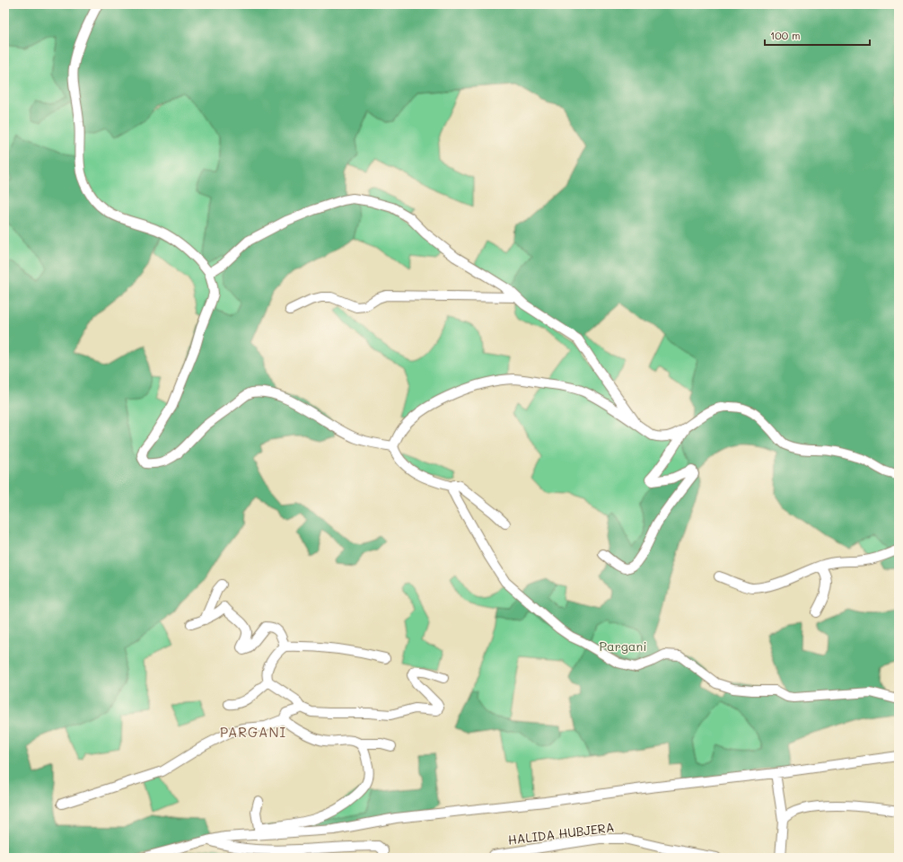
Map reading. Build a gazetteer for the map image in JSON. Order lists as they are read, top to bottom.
{
  "streets": {
    "street": ["HALIDA HUBJERA"]
  },
  "districts": ["PARGANI"],
  "parks": ["Pargani"],
  "scale_bar": "100 m"
}
